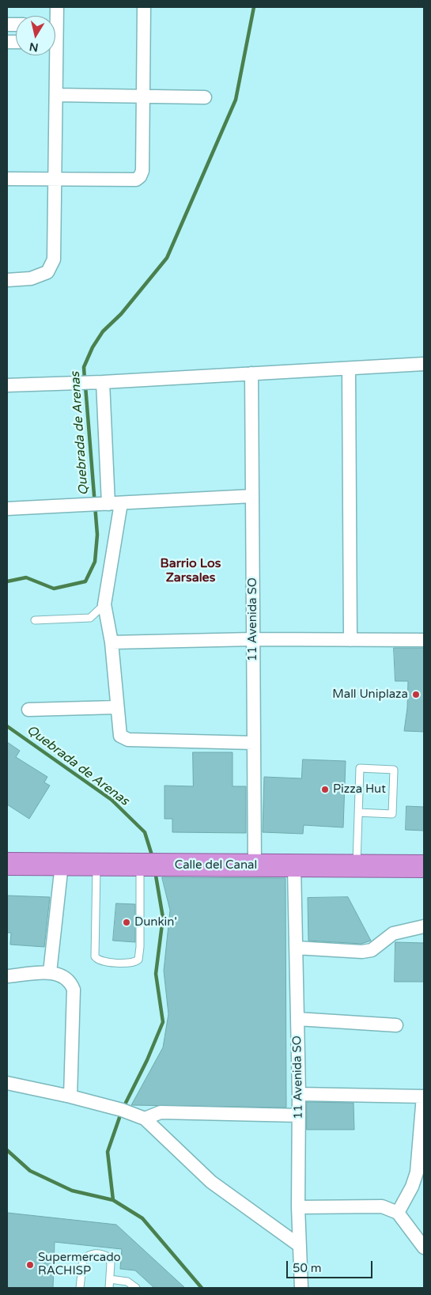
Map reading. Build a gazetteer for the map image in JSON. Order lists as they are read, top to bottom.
{
  "streets": {
    "highway": ["Calle del Canal"],
    "street": ["11 Avenida SO"]
  },
  "crossings": [
    ["11 Avenida SO", "Calle del Canal"]
  ],
  "districts": ["Barrio Los Zarsales"],
  "water": ["Quebrada de Arenas"],
  "places": [
    "Mall Uniplaza",
    "Pizza Hut",
    "Dunkin'",
    "Supermercado RACHISP"
  ],
  "scale_bar": "50 m",
  "north": "bottom"
}
